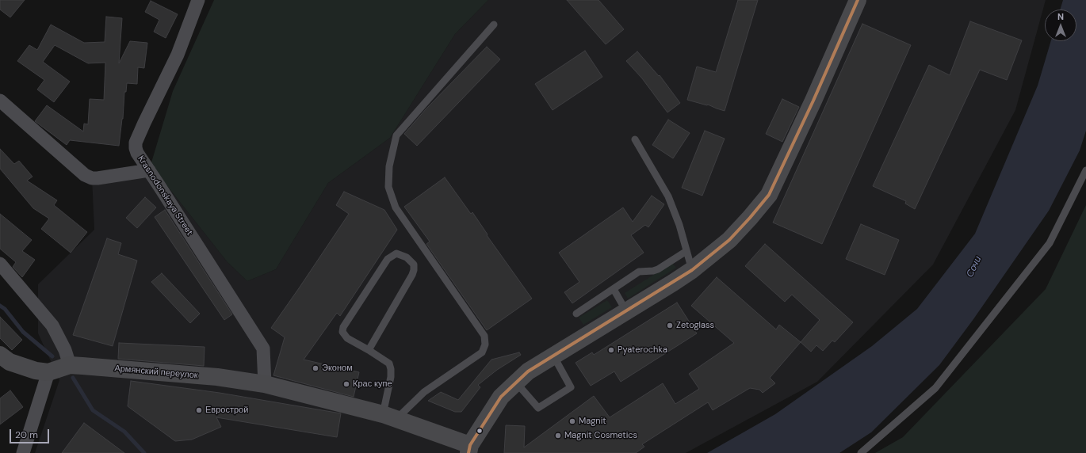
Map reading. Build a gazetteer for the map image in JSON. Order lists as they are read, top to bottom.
{
  "streets": {
    "street": ["Krasnodonskaya Street", "Армянский переулок"]
  },
  "crossings": [
    ["Krasnodonskaya Street", "Армянский переулок"]
  ],
  "water": ["Сочи"],
  "places": [
    "Zetoglass",
    "Pyaterochka",
    "Эконом",
    "Крас купе",
    "Еврострой",
    "Magnit",
    "Magnit Cosmetics"
  ],
  "scale_bar": "20 m",
  "north": "top"
}
